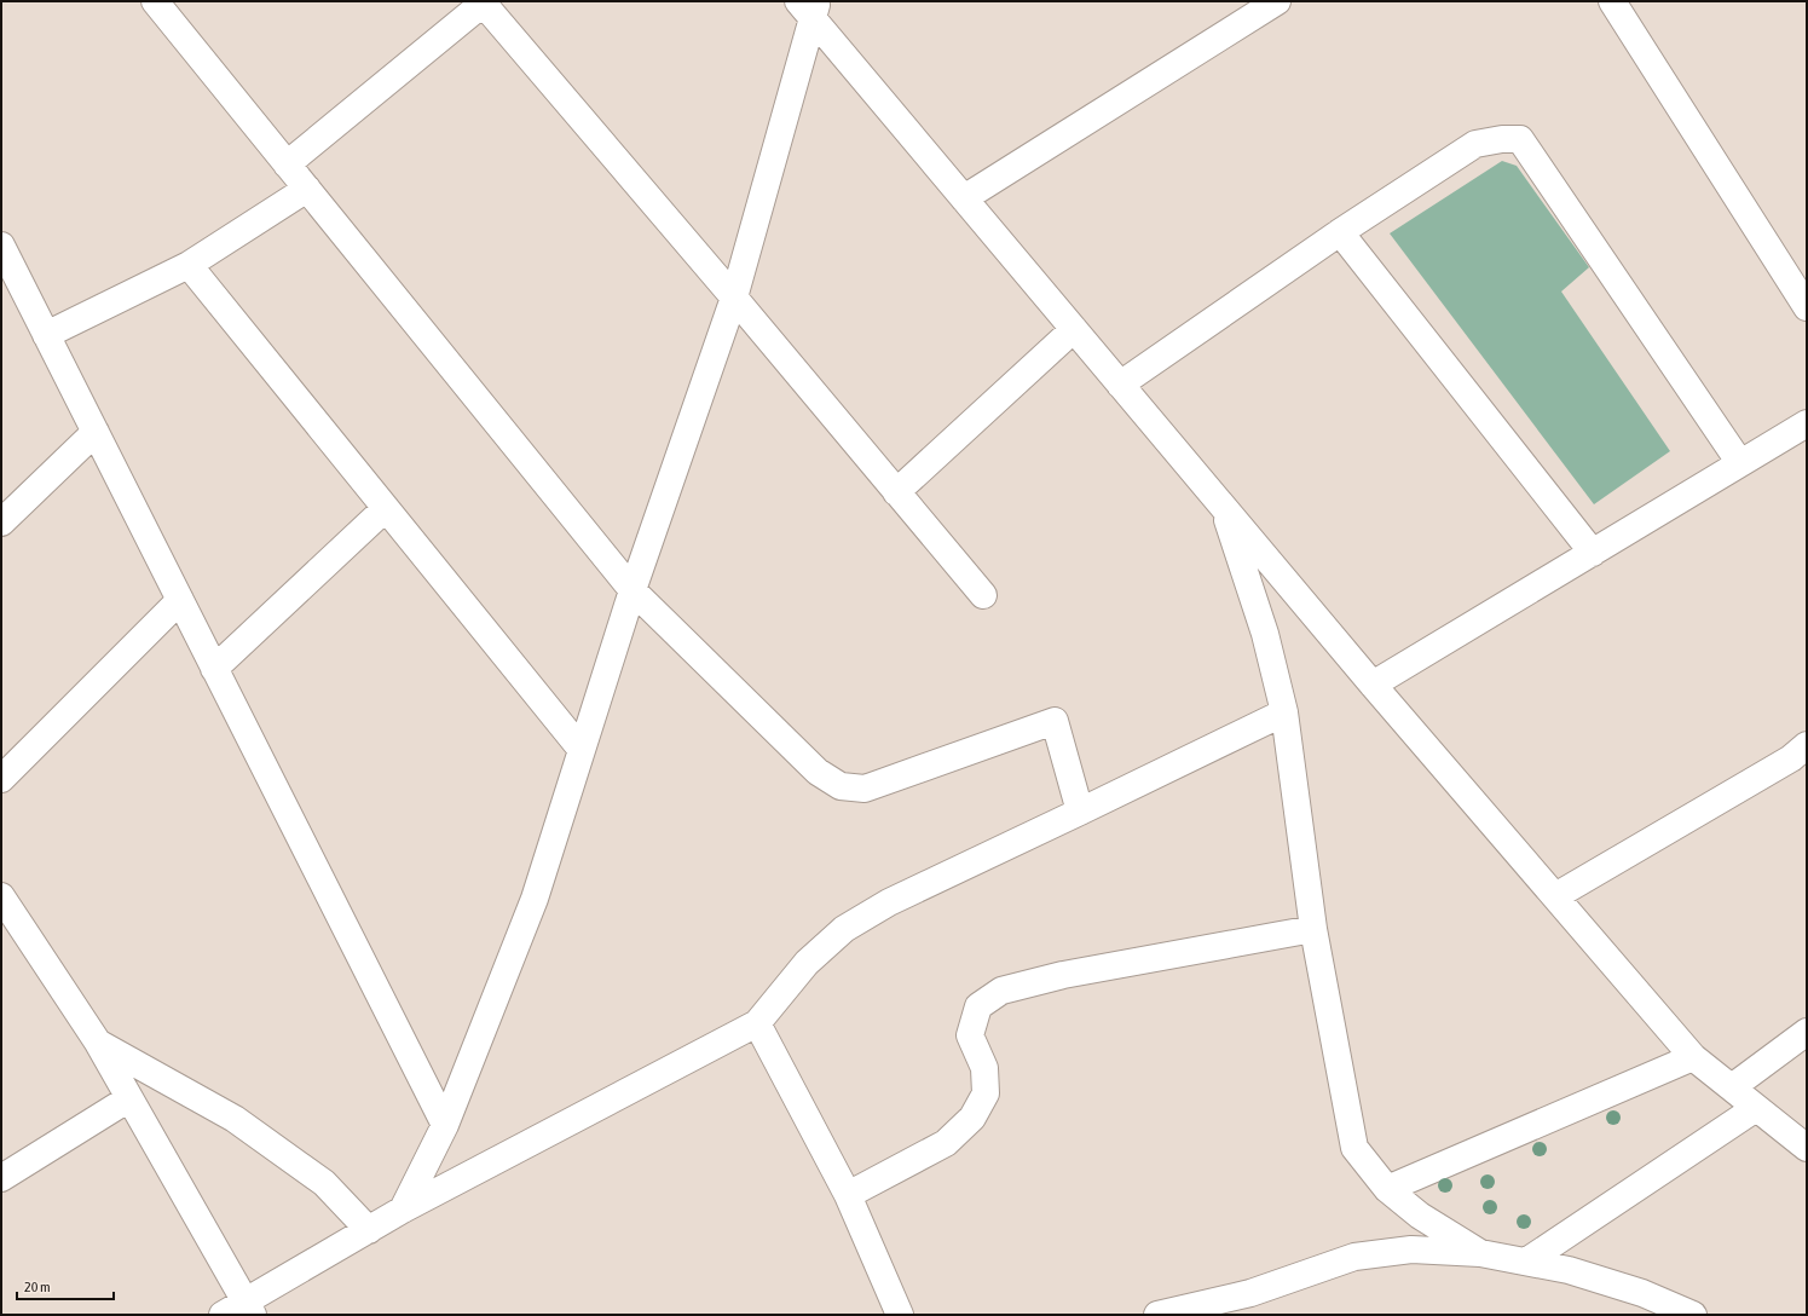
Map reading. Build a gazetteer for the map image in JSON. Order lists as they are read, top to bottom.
{
  "scale_bar": "20 m"
}
